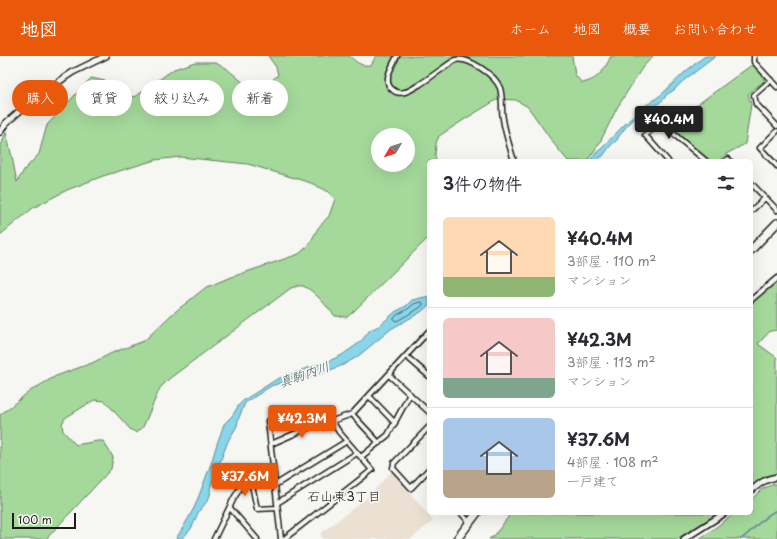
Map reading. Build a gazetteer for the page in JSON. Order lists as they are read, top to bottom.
{
  "districts": ["石山東3丁目"],
  "water": ["真駒内川"],
  "scale_bar": "100 m",
  "north": "bottom left",
  "page": {
    "header": "地図",
    "nav": [
      "ホーム",
      "地図",
      "概要",
      "お問い合わせ"
    ],
    "chip": [
      "購入",
      "賃貸",
      "絞り込み",
      "新着"
    ],
    "price": ["¥40.4M", "¥42.3M", "¥37.6M"],
    "heading": "3件の物件",
    "list": [
      {
        "name": "¥40.4M",
        "note": "3部屋 · 110 m² · マンション"
      },
      {
        "name": "¥42.3M",
        "note": "3部屋 · 113 m² · マンション"
      },
      {
        "name": "¥37.6M",
        "note": "4部屋 · 108 m² · 一戸建て"
      }
    ],
    "scale": "100 m"
  }
}
